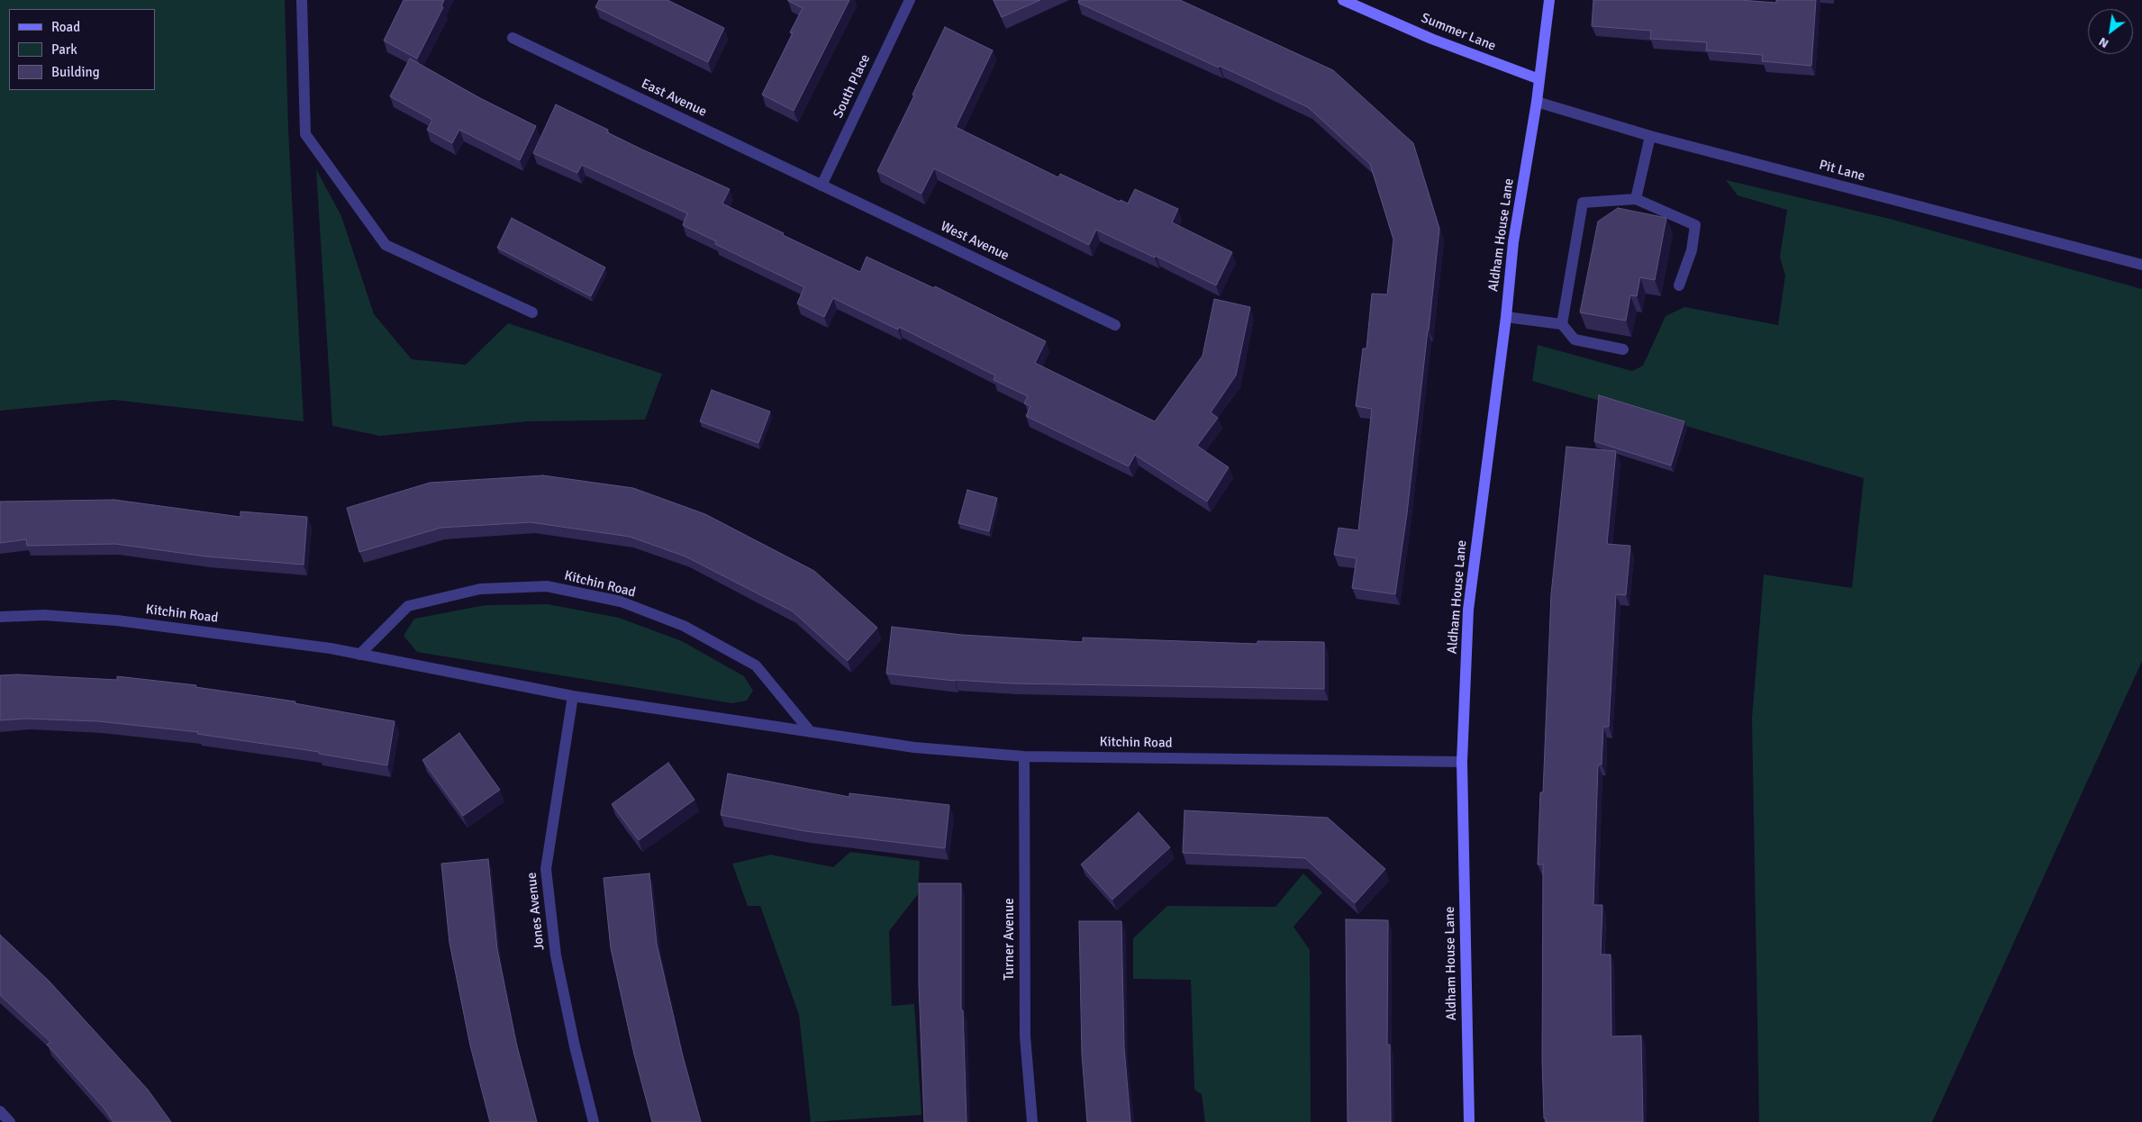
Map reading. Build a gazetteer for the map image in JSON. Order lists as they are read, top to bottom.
{
  "streets": {
    "street": [
      "Summer Lane",
      "South Place",
      "East Avenue",
      "Pit Lane",
      "Aldham House Lane",
      "West Avenue",
      "Kitchin Road",
      "Jones Avenue",
      "Turner Avenue"
    ]
  },
  "crossings": [
    ["Summer Lane", "Aldham House Lane"],
    ["South Place", "East Avenue"],
    ["South Place", "West Avenue"],
    ["East Avenue", "West Avenue"],
    ["Pit Lane", "Aldham House Lane"],
    ["Aldham House Lane", "Kitchin Road"],
    ["Kitchin Road", "Jones Avenue"],
    ["Kitchin Road", "Turner Avenue"]
  ],
  "legend": ["Road", "Park", "Building"],
  "north": "bottom left"
}
